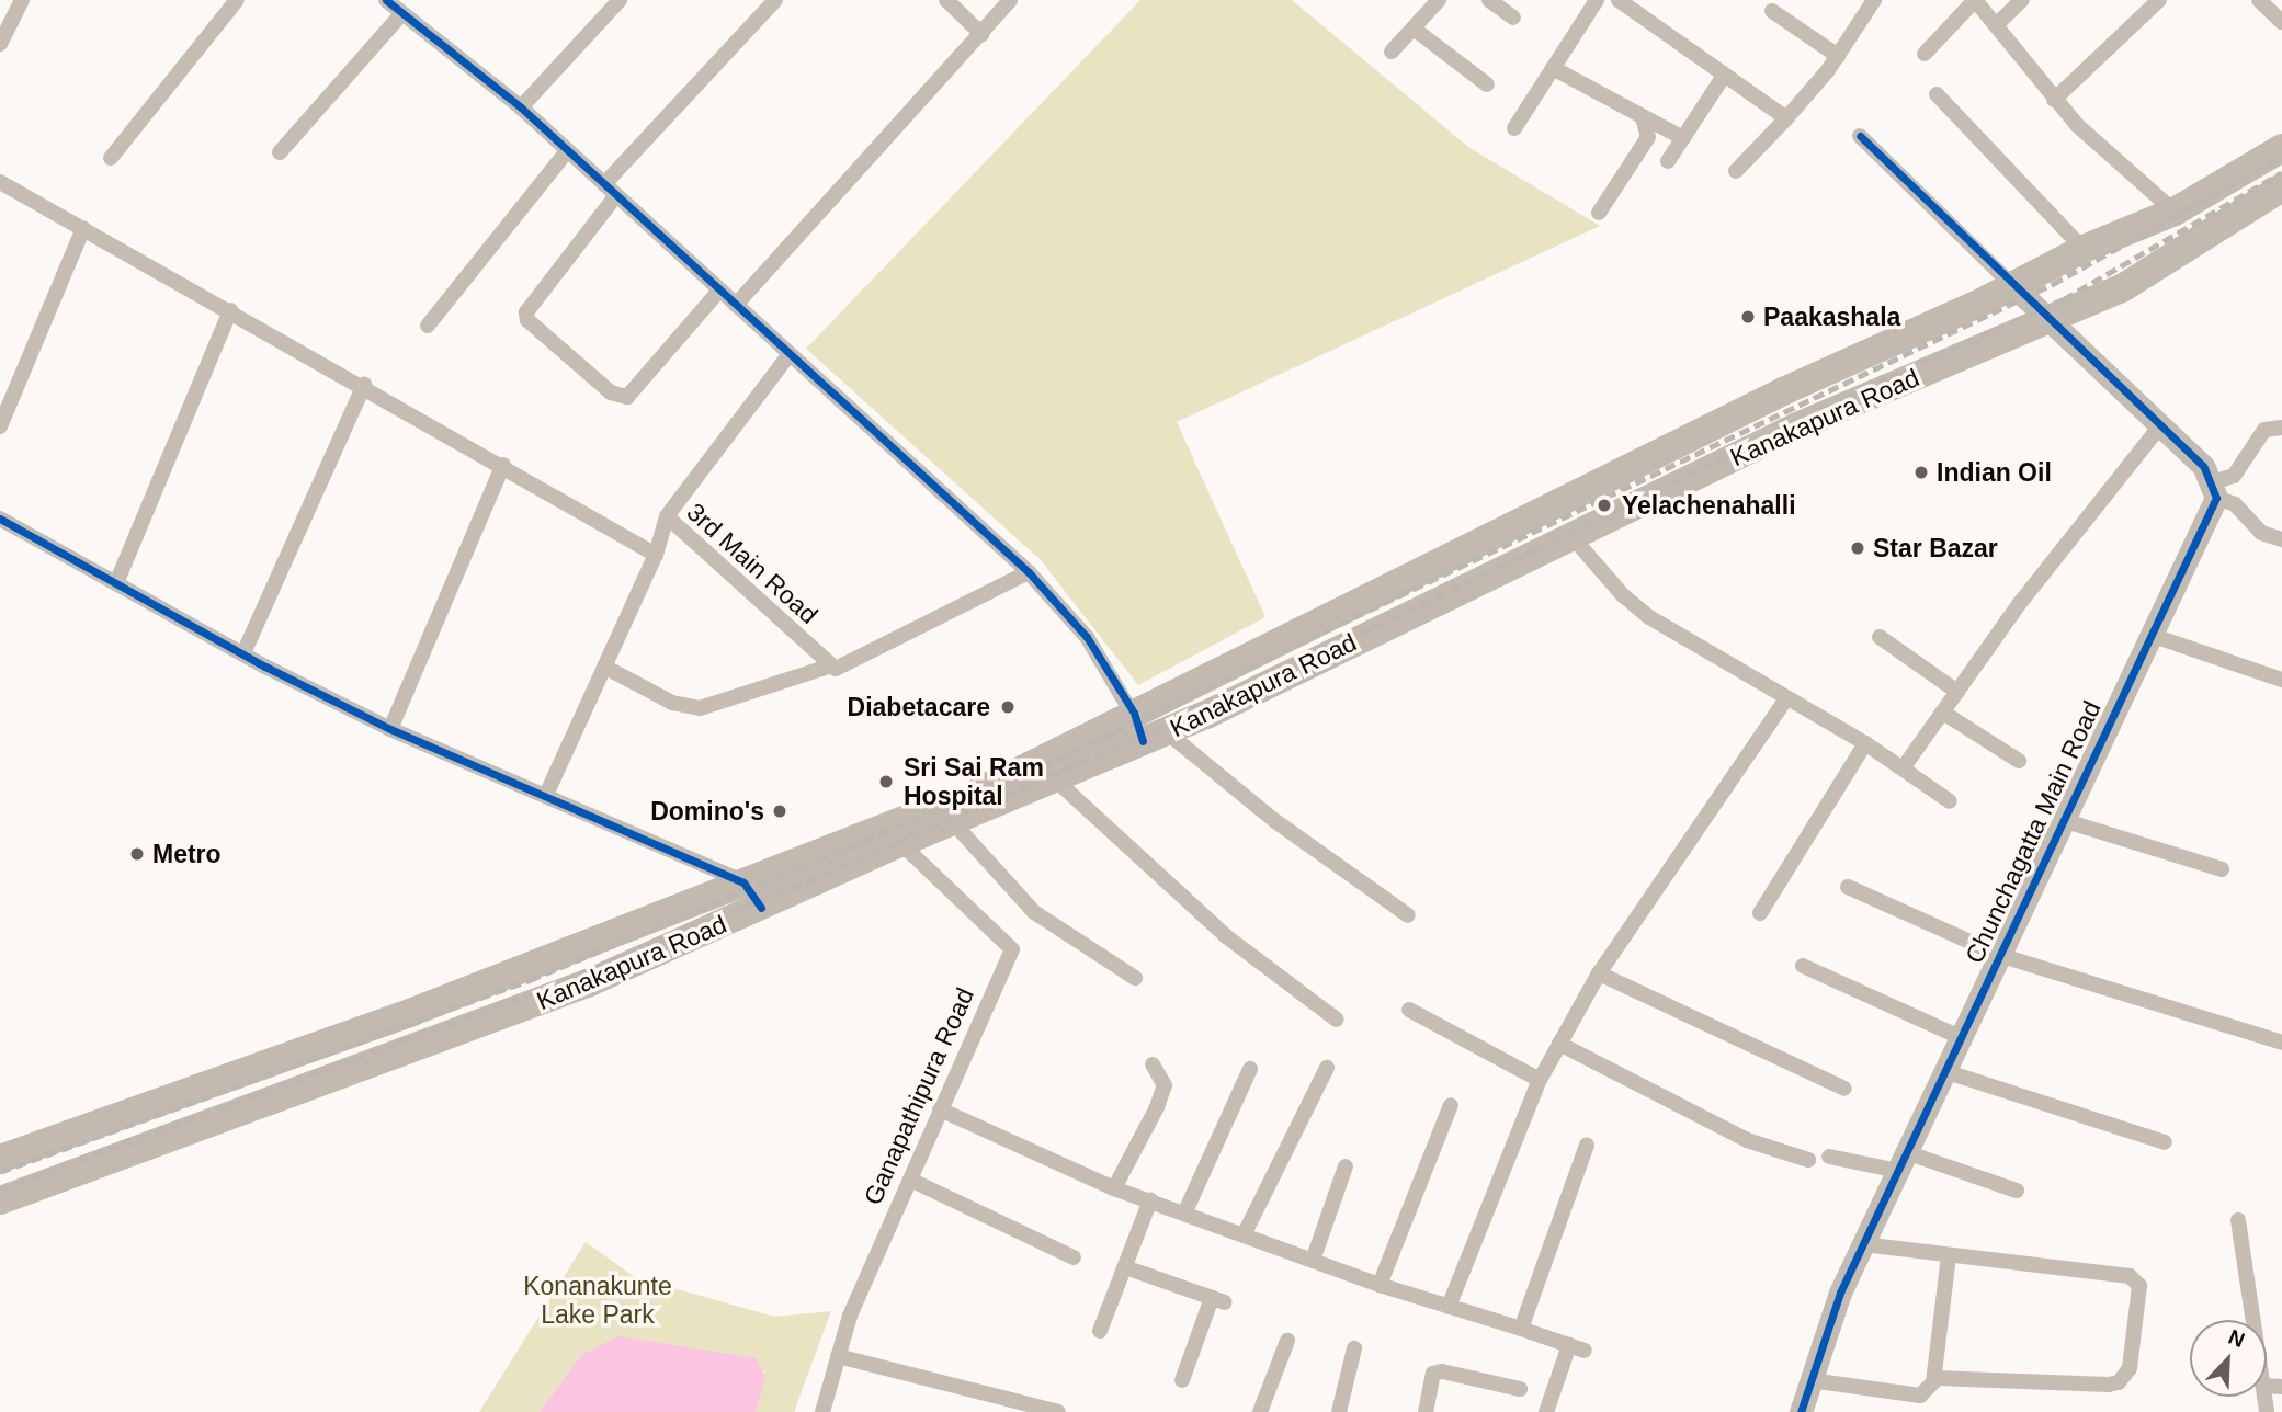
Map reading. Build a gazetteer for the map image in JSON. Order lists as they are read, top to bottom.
{
  "streets": {
    "highway": ["Kanakapura Road"],
    "street": ["3rd Main Road", "Chunchagatta Main Road", "Ganapathipura Road"]
  },
  "crossings": [
    ["Kanakapura Road", "Ganapathipura Road"]
  ],
  "parks": ["Konanakunte Lake Park"],
  "places": [
    "Paakashala",
    "Indian Oil",
    "Yelachenahalli",
    "Star Bazar",
    "Diabetacare",
    "Sri Sai Ram Hospital",
    "Domino's",
    "Metro"
  ],
  "north": "top right"
}
